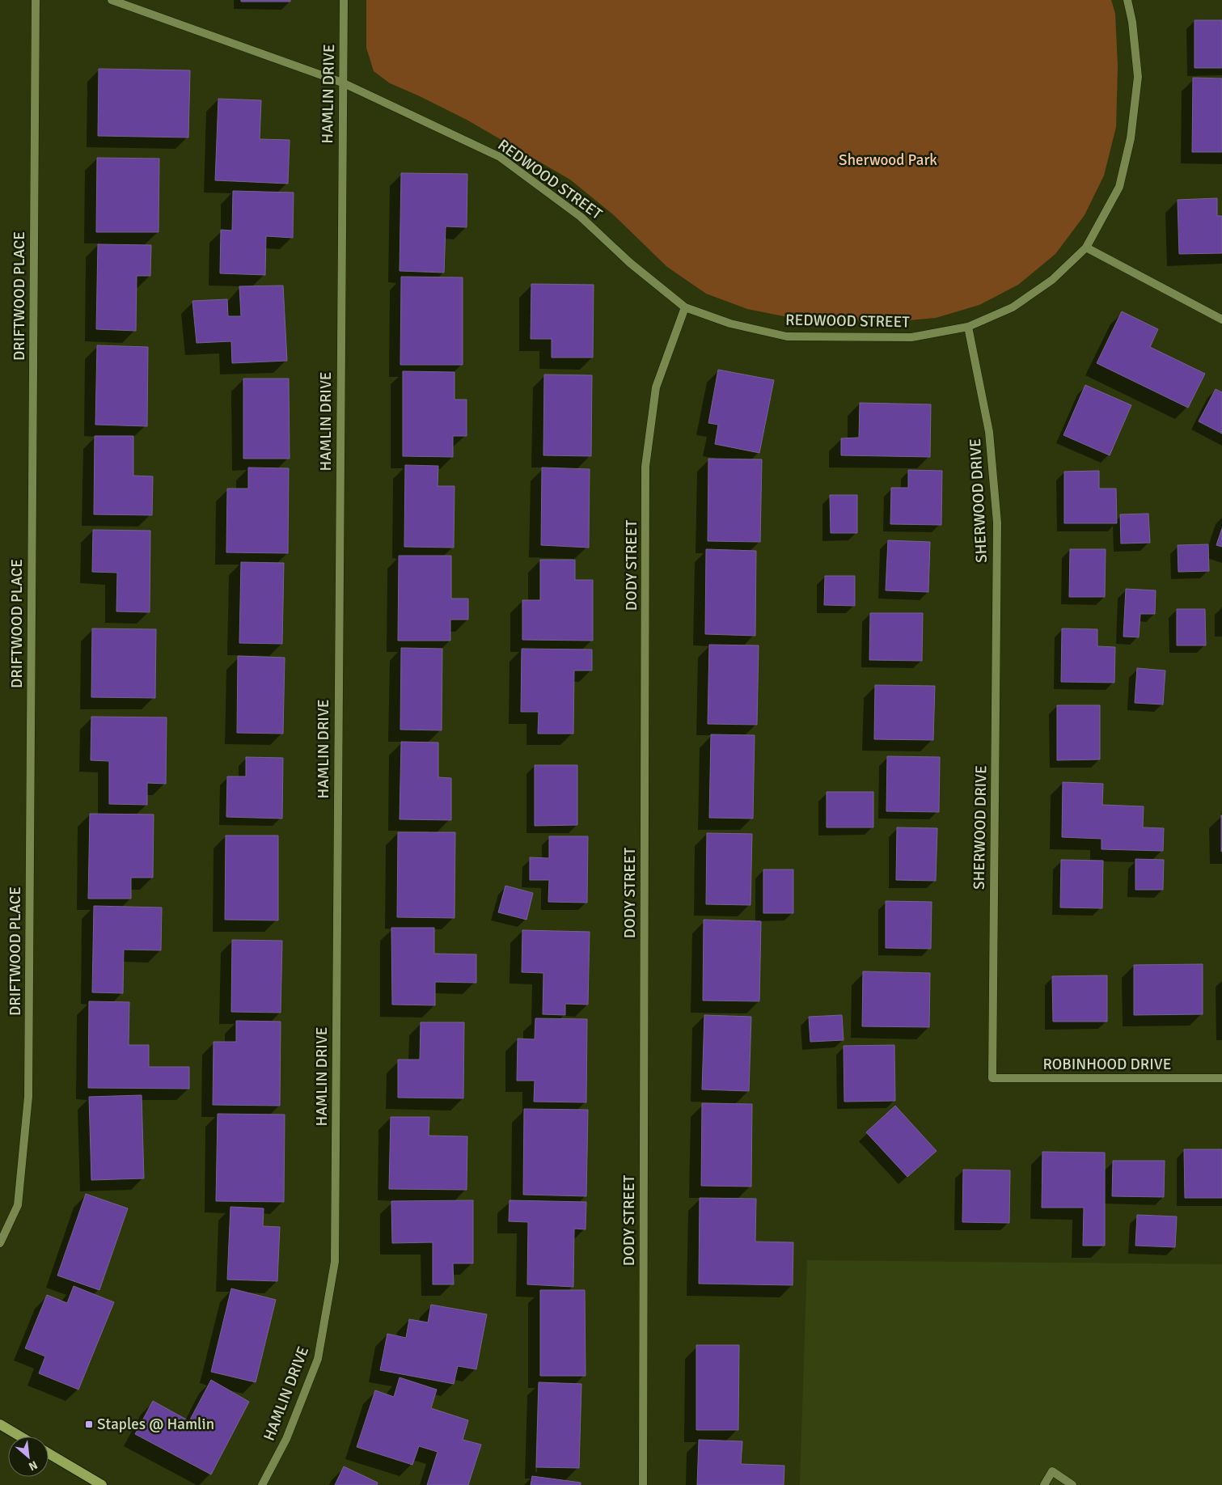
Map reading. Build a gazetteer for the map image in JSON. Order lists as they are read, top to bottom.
{
  "streets": {
    "street": [
      "HAMLIN DRIVE",
      "REDWOOD STREET",
      "DRIFTWOOD PLACE",
      "SHERWOOD DRIVE",
      "DODY STREET",
      "ROBINHOOD DRIVE"
    ]
  },
  "crossings": [
    ["HAMLIN DRIVE", "REDWOOD STREET"],
    ["REDWOOD STREET", "SHERWOOD DRIVE"],
    ["REDWOOD STREET", "DODY STREET"],
    ["SHERWOOD DRIVE", "ROBINHOOD DRIVE"]
  ],
  "parks": ["Sherwood Park"],
  "places": {
    "transit": ["Staples @ Hamlin"]
  },
  "north": "bottom right"
}
